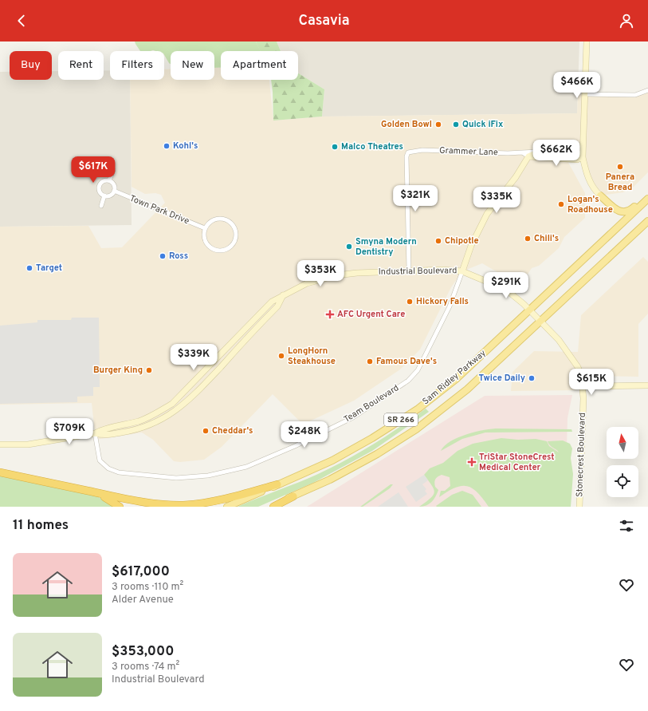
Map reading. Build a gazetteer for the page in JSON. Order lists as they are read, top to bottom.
{
  "streets": {
    "main road": ["Sam Ridley Parkway", "SR 266"],
    "street": [
      "Grammer Lane",
      "Town Park Drive",
      "Industrial Boulevard",
      "Team Boulevard",
      "Stonecrest Boulevard"
    ]
  },
  "crossings": [
    ["Grammer Lane", "Industrial Boulevard"],
    ["Industrial Boulevard", "Sam Ridley Parkway"],
    ["Industrial Boulevard", "Team Boulevard"],
    ["Industrial Boulevard", "Stonecrest Boulevard"],
    ["Sam Ridley Parkway", "Stonecrest Boulevard"]
  ],
  "places": {
    "other": [
      "Golden Bowl",
      "Quick iFix",
      "Kohl's",
      "Malco Theatres",
      "Panera Bread",
      "Logan's Roadhouse",
      "Chili's",
      "Chipotle",
      "Smyna Modern Dentistry",
      "Ross",
      "Target",
      "Hickory Falls",
      "LongHorn Steakhouse",
      "Famous Dave's",
      "Burger King",
      "Twice Daily",
      "Cheddar's"
    ],
    "health": ["AFC Urgent Care", "TriStar StoneCrest Medical Center"]
  },
  "north": "top",
  "page": {
    "header": "Casavia",
    "chip": [
      "Buy",
      "Rent",
      "Filters",
      "New",
      "Apartment"
    ],
    "price": [
      "$466K",
      "$662K",
      "$617K",
      "$321K",
      "$335K",
      "$353K",
      "$291K",
      "$339K",
      "$615K",
      "$709K",
      "$248K"
    ],
    "heading": "11 homes",
    "list": [
      {
        "name": "$617,000",
        "note": "3 rooms · 110 m² · Alder Avenue"
      },
      {
        "name": "$353,000",
        "note": "3 rooms · 74 m² · Industrial Boulevard"
      }
    ]
  }
}
